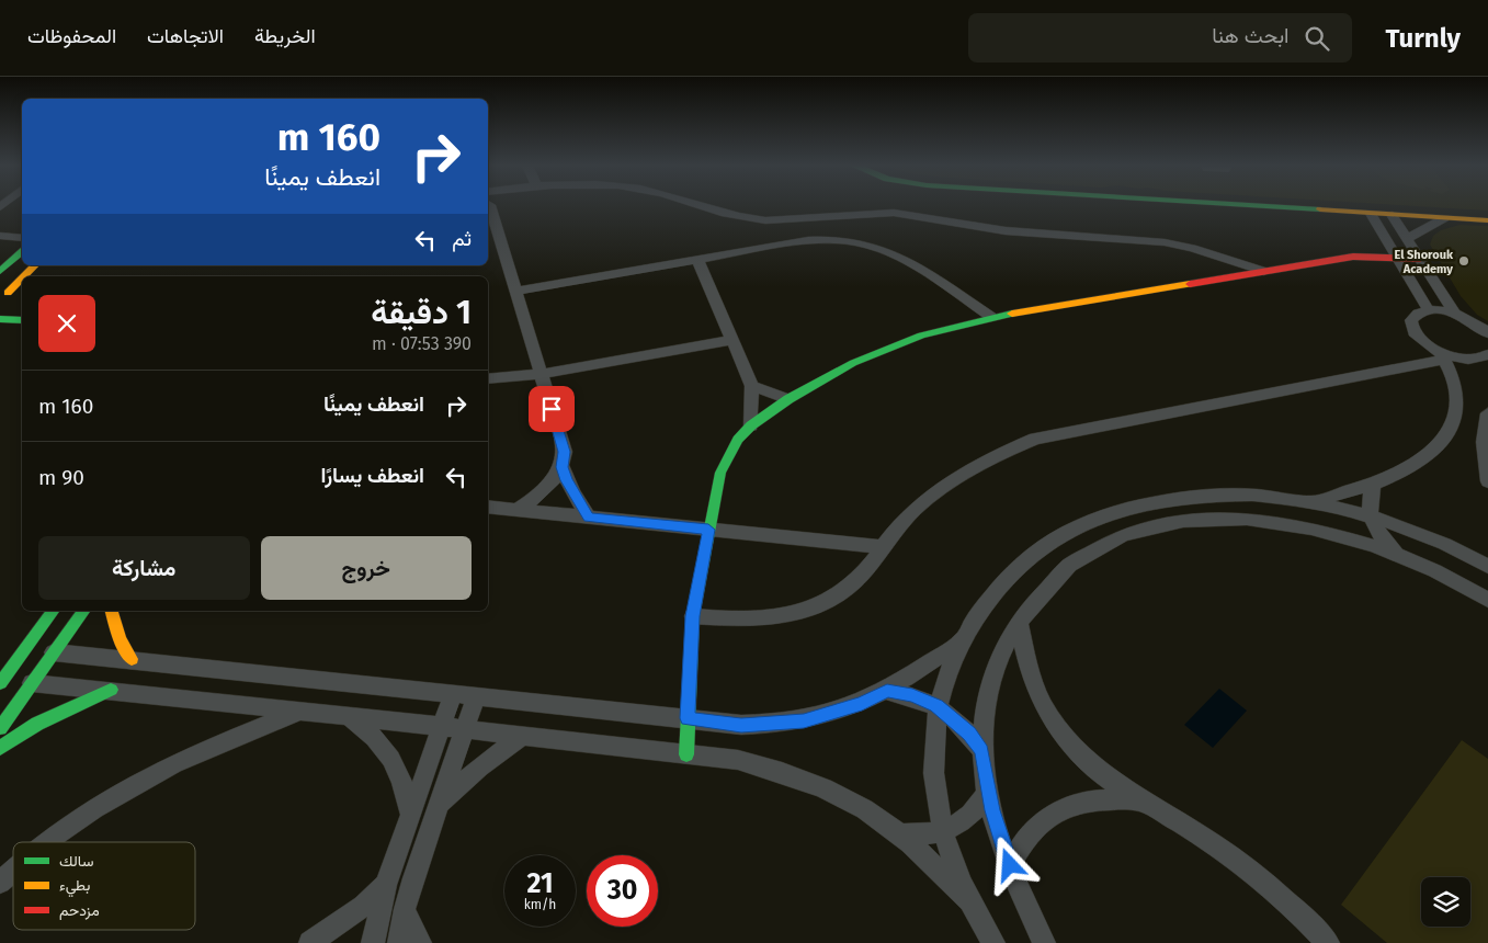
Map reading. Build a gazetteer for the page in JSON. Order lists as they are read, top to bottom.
{
  "places": ["El Shorouk Academy"],
  "legend": ["سالك", "بطيء", "مزدحم"],
  "page": {
    "header": "Turnly",
    "search": "ابحث هنا",
    "nav": ["الخريطة", "الاتجاهات", "المحفوظات"],
    "turn": ["160 m", "انعطف يمينًا"],
    "then": "ثم",
    "heading": ["1 دقيقة", "390 m · 07:53"],
    "list": [
      {
        "name": "انعطف يمينًا",
        "value": "160 m"
      },
      {
        "name": "انعطف يسارًا",
        "value": "90 m"
      }
    ],
    "buttons": ["خروج", "مشاركة"],
    "speed": "21 km/h",
    "limit": "30"
  }
}
